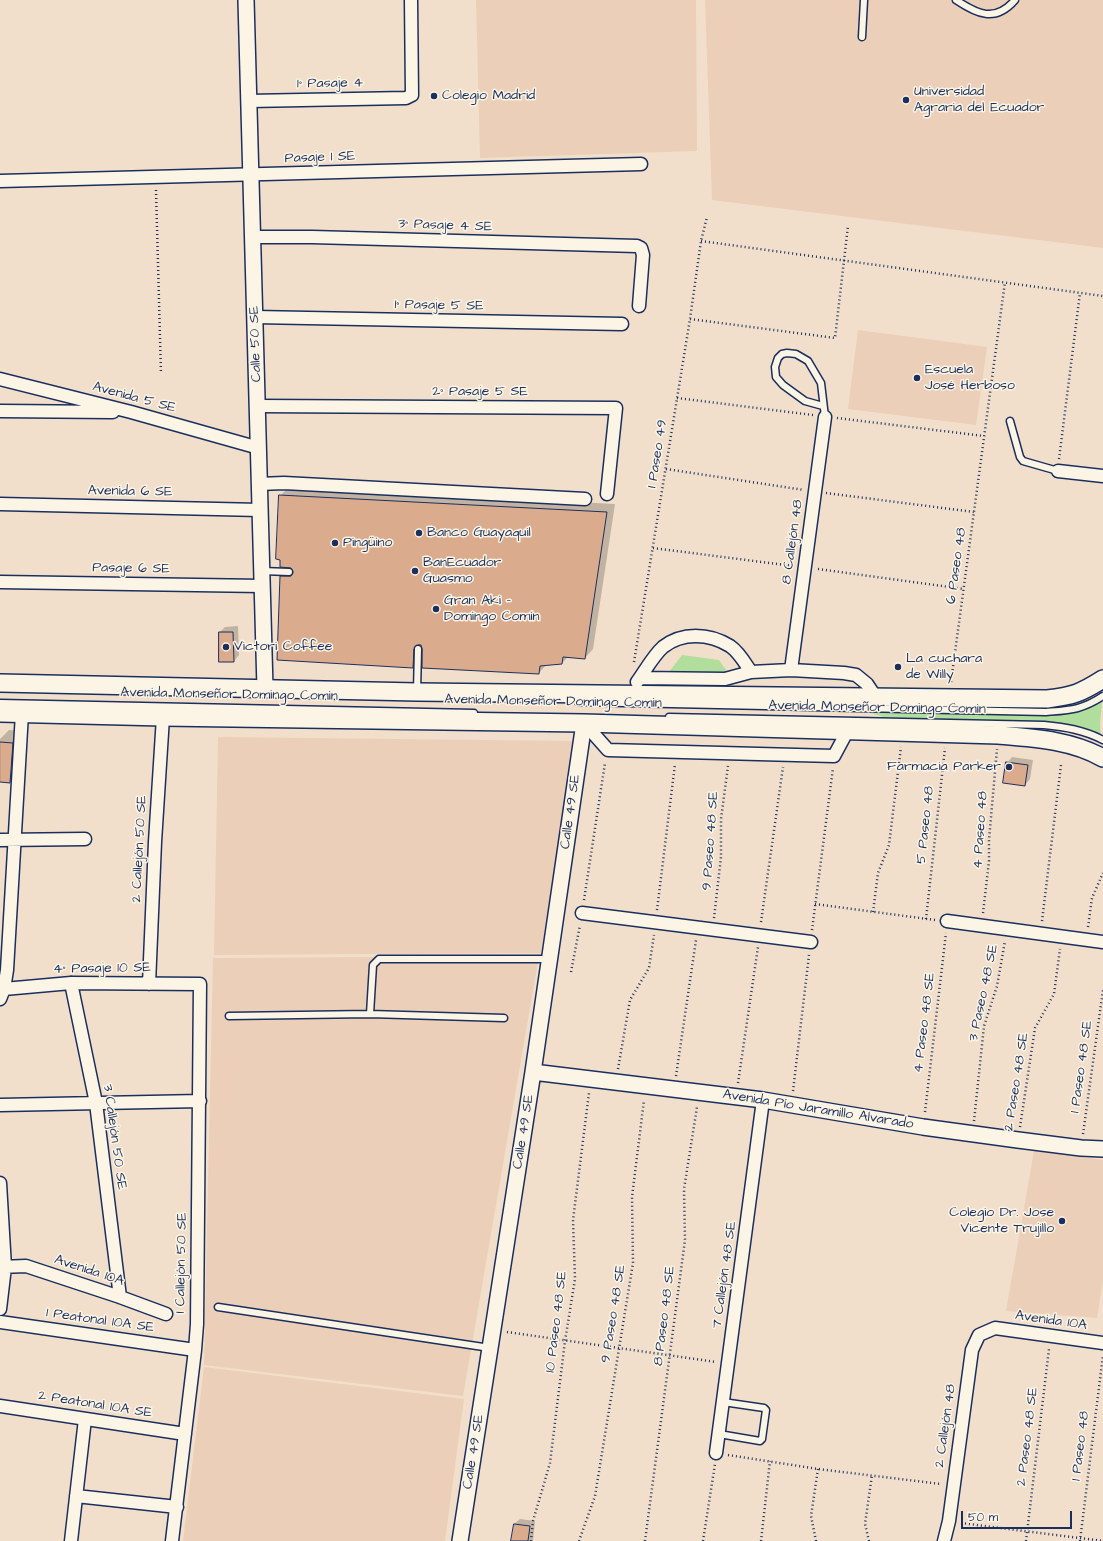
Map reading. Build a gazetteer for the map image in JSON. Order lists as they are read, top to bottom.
{
  "streets": {
    "main road": ["Avenida Monseñor Domingo Comin"],
    "street": [
      "1° Pasaje 4",
      "Pasaje 1 SE",
      "3° Pasaje 4 SE",
      "1° Pasaje 5 SE",
      "Calle 50 SE",
      "2° Pasaje 5 SE",
      "Avenida 5 SE",
      "Avenida 6 SE",
      "8 Callejón 48",
      "Pasaje 6 SE",
      "Calle 49 SE",
      "2 Callejón 50 SE",
      "4° Pasaje 10 SE",
      "Avenida Pío Jaramillo Alvarado",
      "3 Callejón 50 SE",
      "1 Callejón 50 SE",
      "Avenida 10A",
      "7 Callejón 48 SE",
      "1 Peatonal 10A SE",
      "2 Peatonal 10A SE",
      "2 Callejón 48"
    ],
    "path": [
      "1 Paseo 49",
      "6 Paseo 48",
      "5 Paseo 48",
      "4 Paseo 48",
      "9 Paseo 48 SE",
      "3 Paseo 48 SE",
      "4 Paseo 48 SE",
      "1 Paseo 48 SE",
      "2 Paseo 48 SE",
      "8 Paseo 48 SE",
      "10 Paseo 48 SE",
      "1 Paseo 48"
    ]
  },
  "crossings": [
    ["1° Pasaje 4", "Calle 50 SE"],
    ["Pasaje 1 SE", "Calle 50 SE"],
    ["3° Pasaje 4 SE", "Calle 50 SE"],
    ["1° Pasaje 5 SE", "Calle 50 SE"],
    ["Calle 50 SE", "2° Pasaje 5 SE"],
    ["Calle 50 SE", "Avenida 5 SE"],
    ["Calle 50 SE", "Avenida 6 SE"],
    ["Calle 50 SE", "Pasaje 6 SE"],
    ["Calle 50 SE", "Avenida Monseñor Domingo Comin"],
    ["8 Callejón 48", "Avenida Monseñor Domingo Comin"],
    ["6 Paseo 48", "Avenida Monseñor Domingo Comin"],
    ["Avenida Monseñor Domingo Comin", "Calle 49 SE"],
    ["Avenida Monseñor Domingo Comin", "5 Paseo 48"],
    ["Avenida Monseñor Domingo Comin", "4 Paseo 48"],
    ["Avenida Monseñor Domingo Comin", "9 Paseo 48 SE"],
    ["Avenida Monseñor Domingo Comin", "2 Callejón 50 SE"],
    ["Calle 49 SE", "Avenida Pío Jaramillo Alvarado"],
    ["9 Paseo 48 SE", "Avenida Pío Jaramillo Alvarado"],
    ["2 Callejón 50 SE", "4° Pasaje 10 SE"],
    ["4° Pasaje 10 SE", "3 Callejón 50 SE"],
    ["4° Pasaje 10 SE", "1 Callejón 50 SE"],
    ["3 Paseo 48 SE", "Avenida Pío Jaramillo Alvarado"],
    ["4 Paseo 48 SE", "Avenida Pío Jaramillo Alvarado"],
    ["1 Paseo 48 SE", "Avenida Pío Jaramillo Alvarado"],
    ["2 Paseo 48 SE", "Avenida Pío Jaramillo Alvarado"],
    ["2 Paseo 48 SE", "Avenida 10A"],
    ["Avenida Pío Jaramillo Alvarado", "7 Callejón 48 SE"],
    ["Avenida Pío Jaramillo Alvarado", "8 Paseo 48 SE"],
    ["Avenida Pío Jaramillo Alvarado", "10 Paseo 48 SE"],
    ["3 Callejón 50 SE", "Avenida 10A"],
    ["1 Callejón 50 SE", "1 Peatonal 10A SE"],
    ["1 Callejón 50 SE", "2 Peatonal 10A SE"],
    ["Avenida 10A", "2 Callejón 48"]
  ],
  "places": [
    "Colegio Madrid",
    "Universidad Agraria del Ecuador",
    "Escuela José Herboso",
    "Banco Guayaquil",
    "Pingüino",
    "BanEcuador Guasmo",
    "Gran Aki - Domingo Comín",
    "Victori Coffee",
    "La cuchara de Willy",
    "Farmacia Parker",
    "Colegio Dr. Jose Vicente Trujillo"
  ],
  "scale_bar": "50 m"
}
